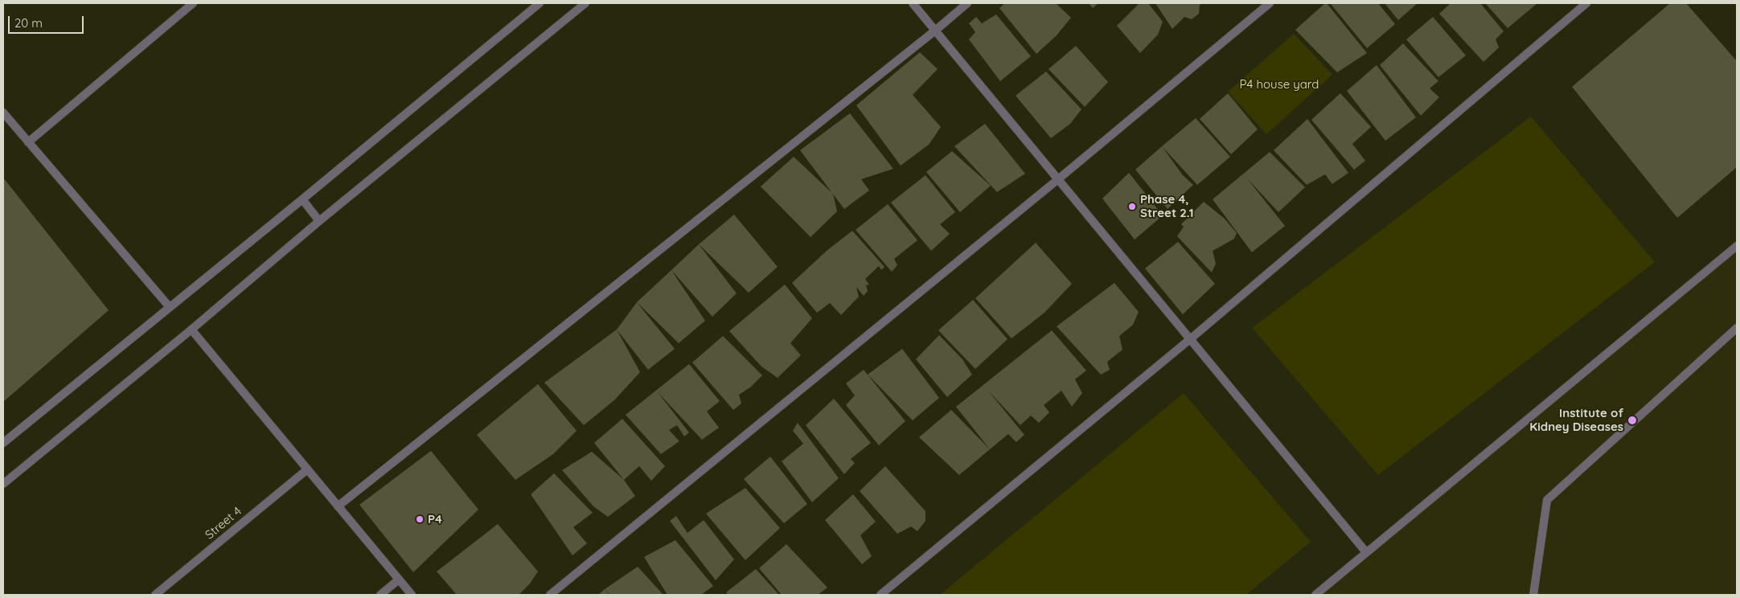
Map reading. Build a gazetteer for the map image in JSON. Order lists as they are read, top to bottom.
{
  "streets": {
    "street": ["Street 4"]
  },
  "parks": ["P4 house yard"],
  "places": ["Phase 4, Street 2.1", "Institute of Kidney Diseases", "P4"],
  "scale_bar": "20 m"
}
